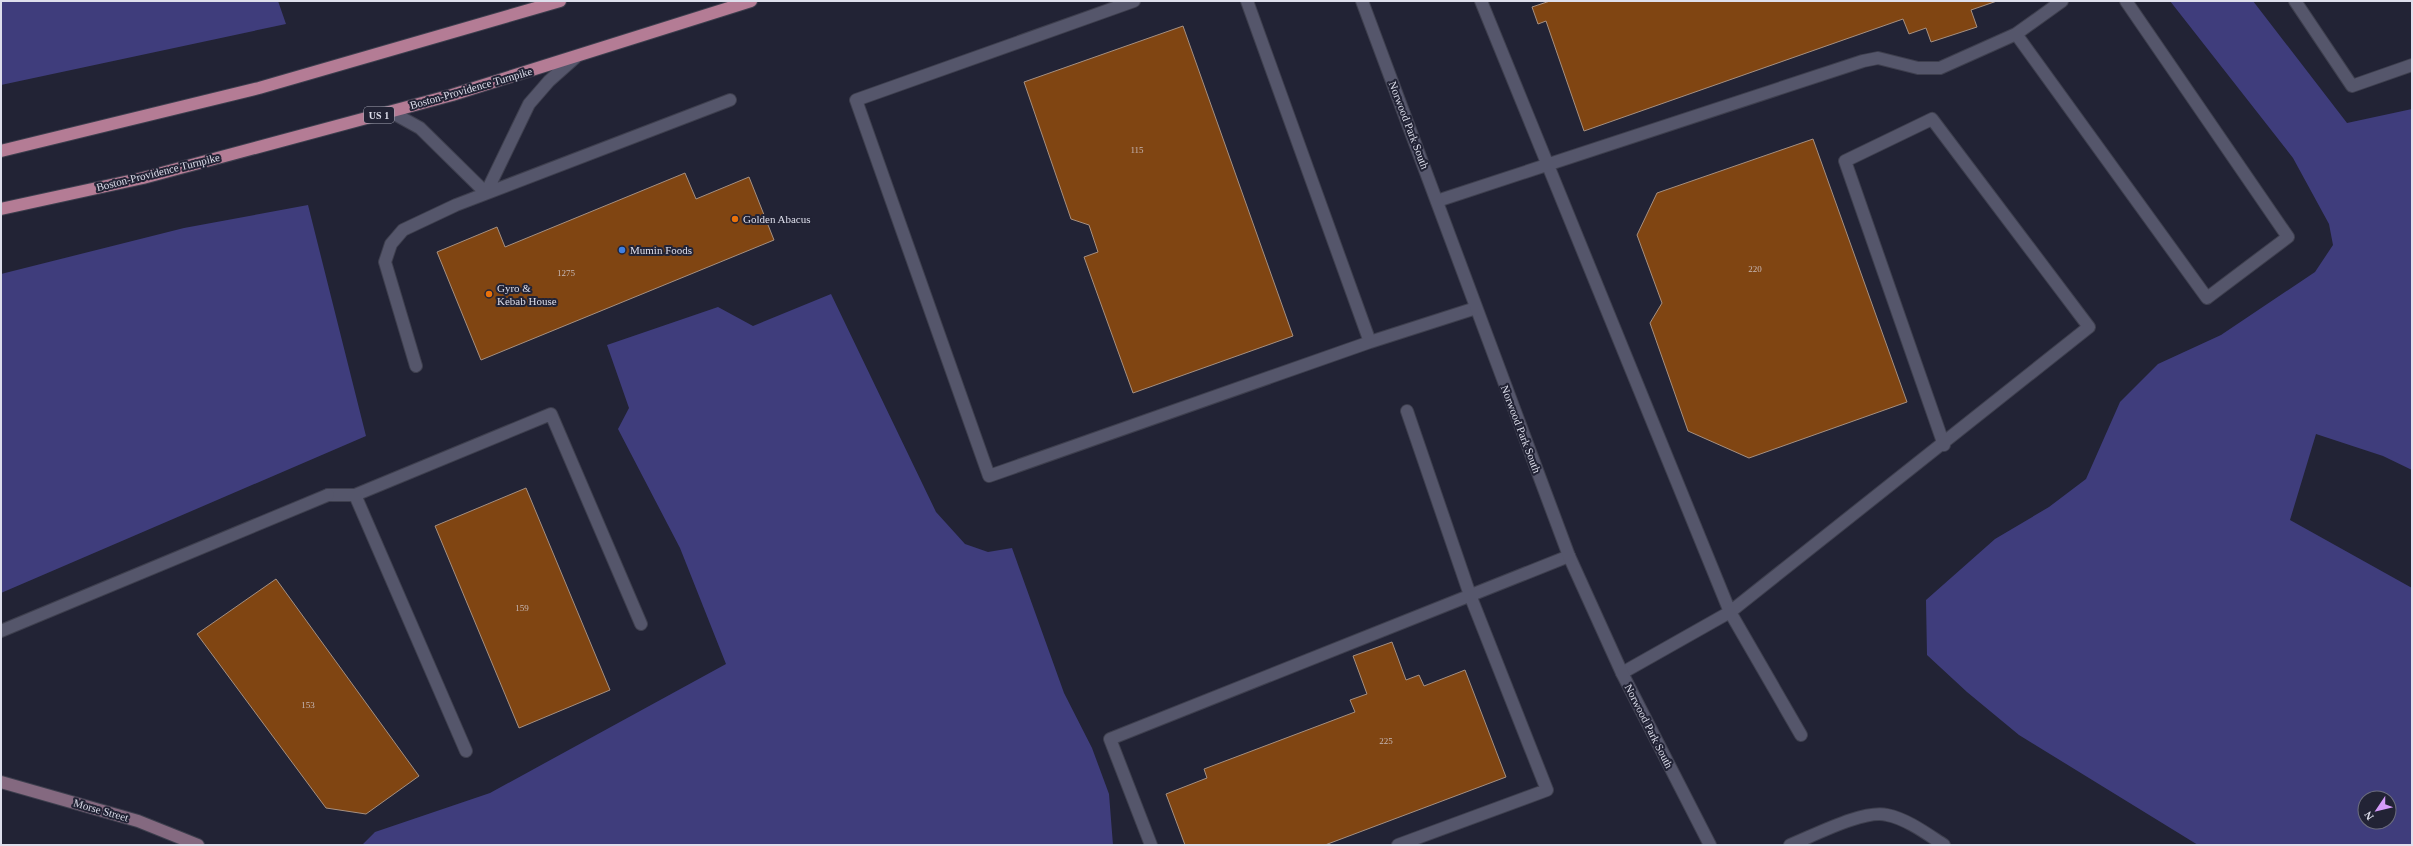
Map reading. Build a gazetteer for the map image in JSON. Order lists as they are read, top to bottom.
{
  "streets": {
    "main road": ["Boston-Providence Turnpike", "US 1"],
    "street": ["Norwood Park South", "Morse Street"]
  },
  "places": ["Golden Abacus", "Mumin Foods", "Gyro & Kebab House"],
  "house_numbers": [
    "115",
    "220",
    "1275",
    "159",
    "153",
    "225"
  ],
  "north": "bottom left"
}
